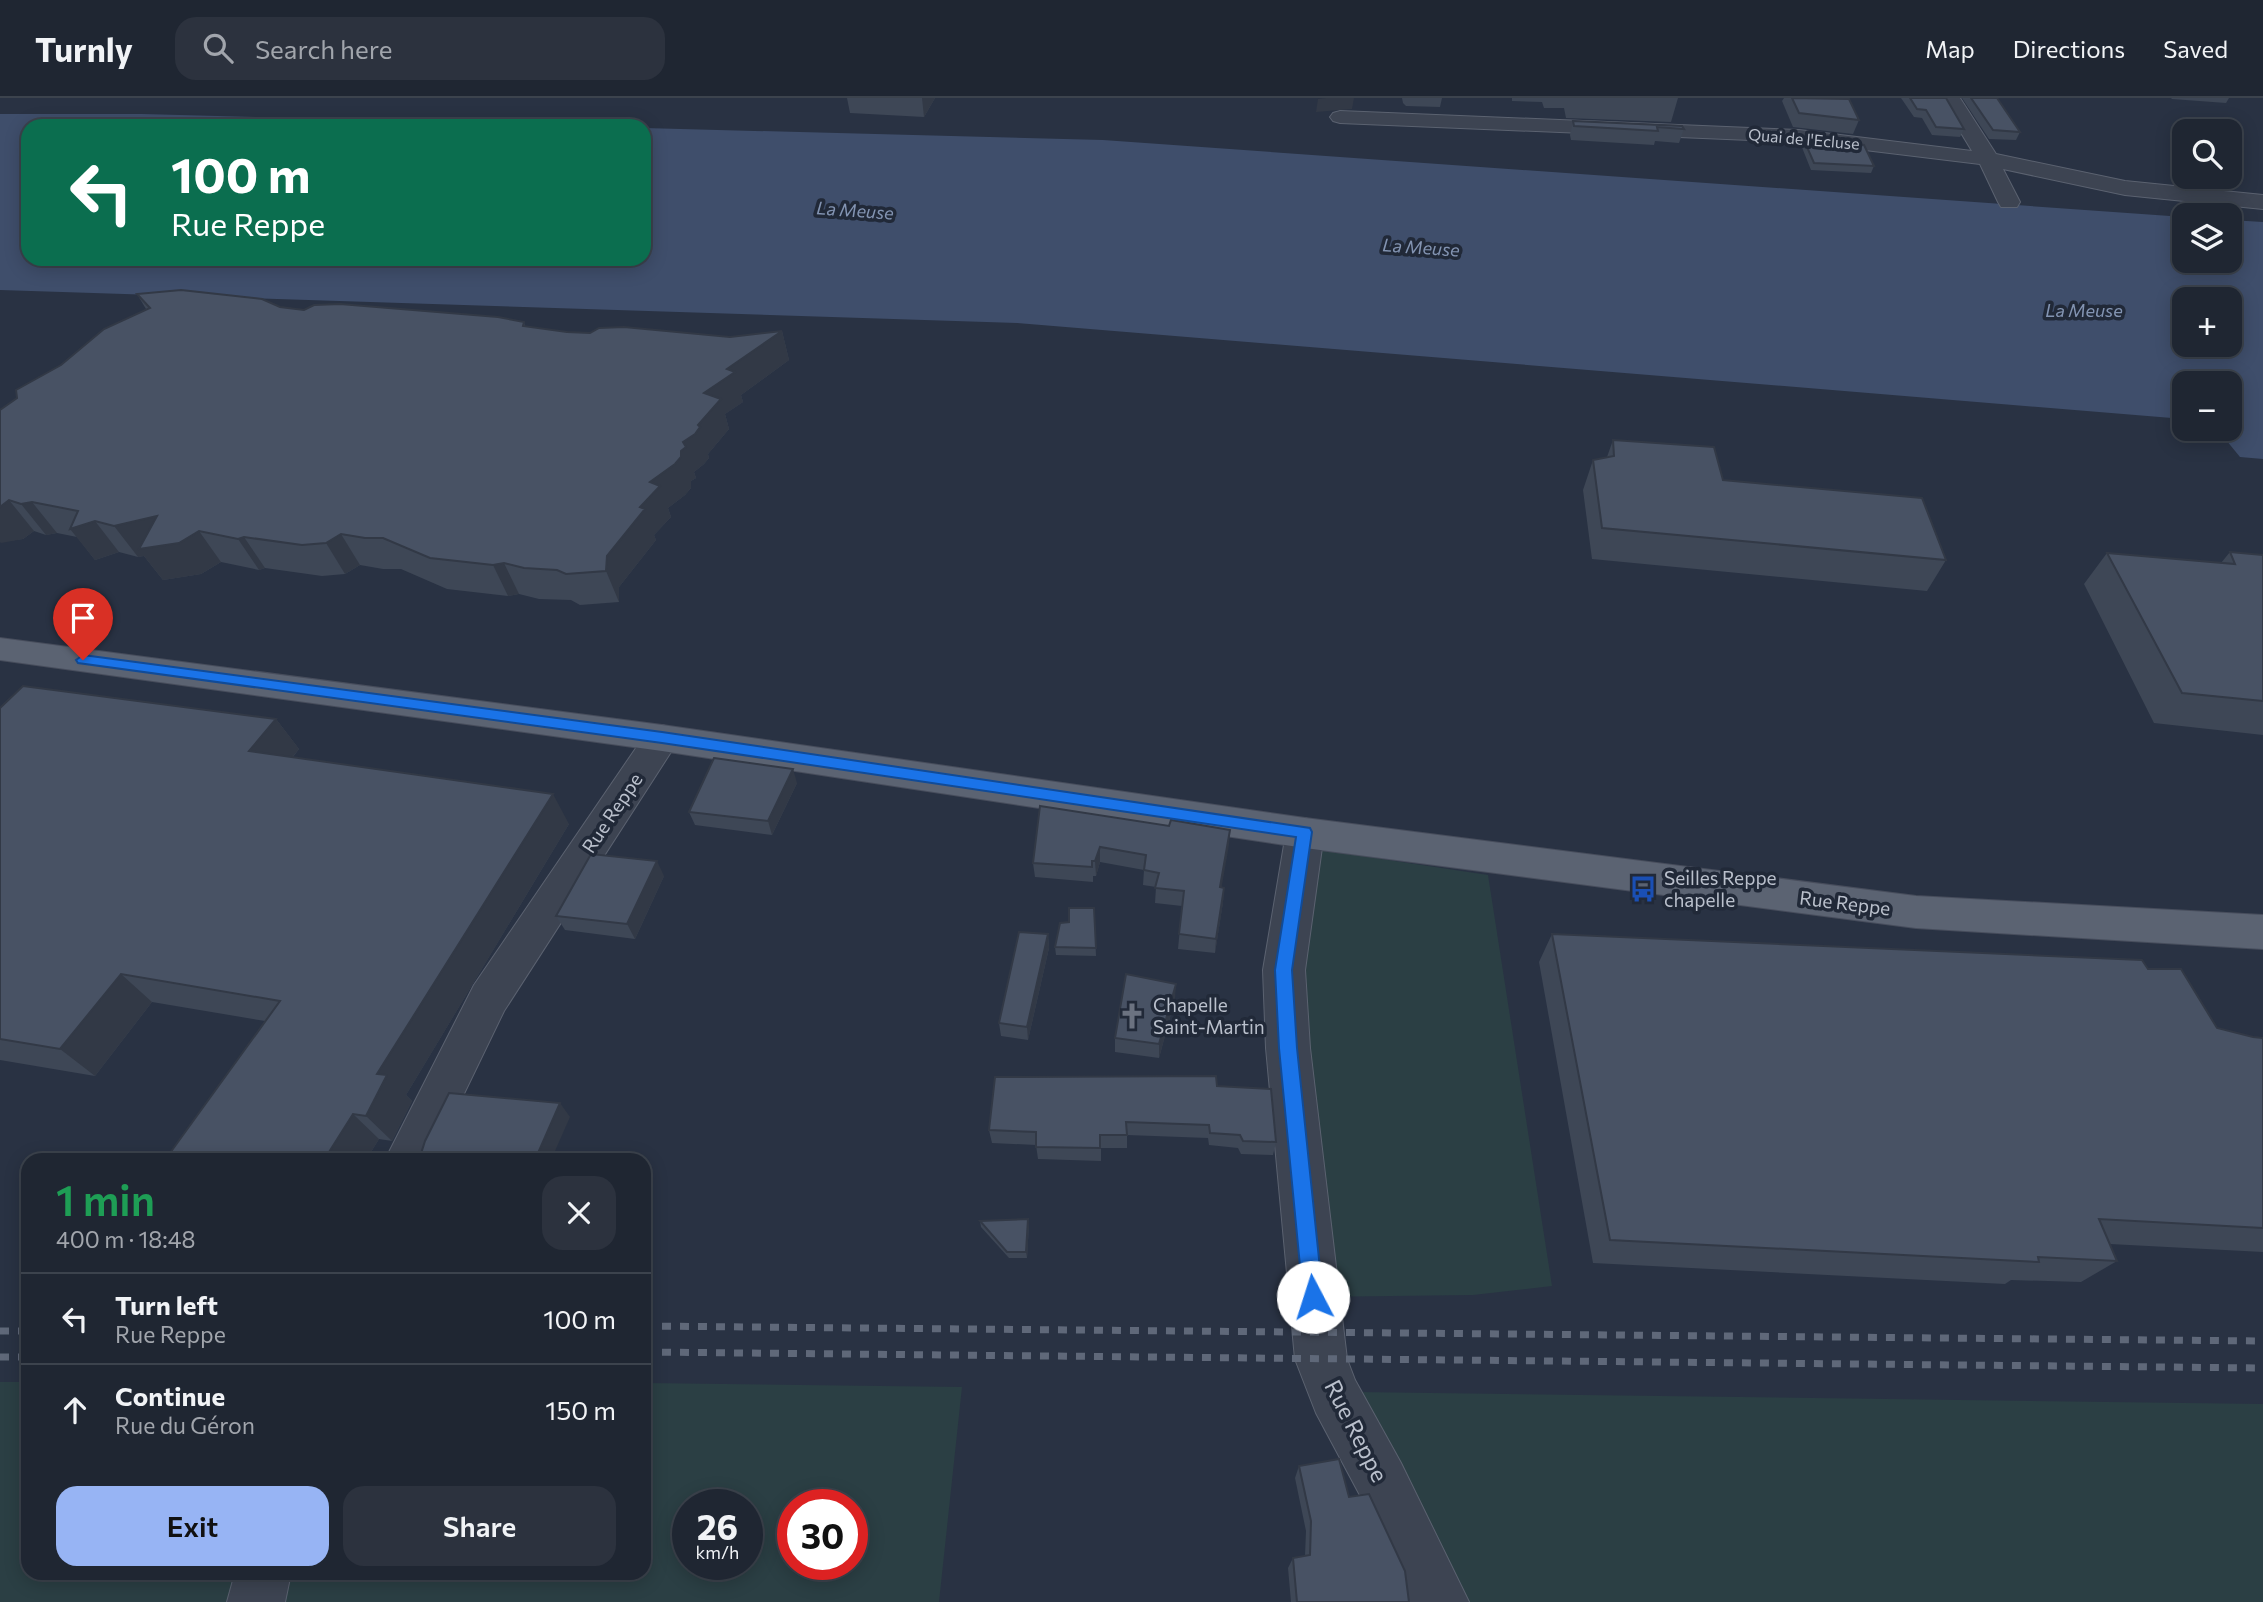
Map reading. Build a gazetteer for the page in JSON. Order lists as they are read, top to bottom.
{
  "streets": {
    "main road": ["Rue Reppe"],
    "street": ["Quai de l'Ecluse"]
  },
  "water": ["La Meuse"],
  "places": {
    "bus stop": ["Seilles Reppe chapelle"],
    "church": ["Chapelle Saint-Martin"]
  },
  "page": {
    "header": "Turnly",
    "search": "Search here",
    "nav": ["Map", "Directions", "Saved"],
    "map_buttons": ["+", "−"],
    "turn": ["100 m", "Rue Reppe"],
    "heading": ["1 min", "400 m · 18:48"],
    "list": [
      {
        "name": "Turn left",
        "note": "Rue Reppe",
        "value": "100 m"
      },
      {
        "name": "Continue",
        "note": "Rue du Géron",
        "value": "150 m"
      }
    ],
    "buttons": ["Exit", "Share"],
    "speed": "26 km/h",
    "limit": "30"
  }
}
